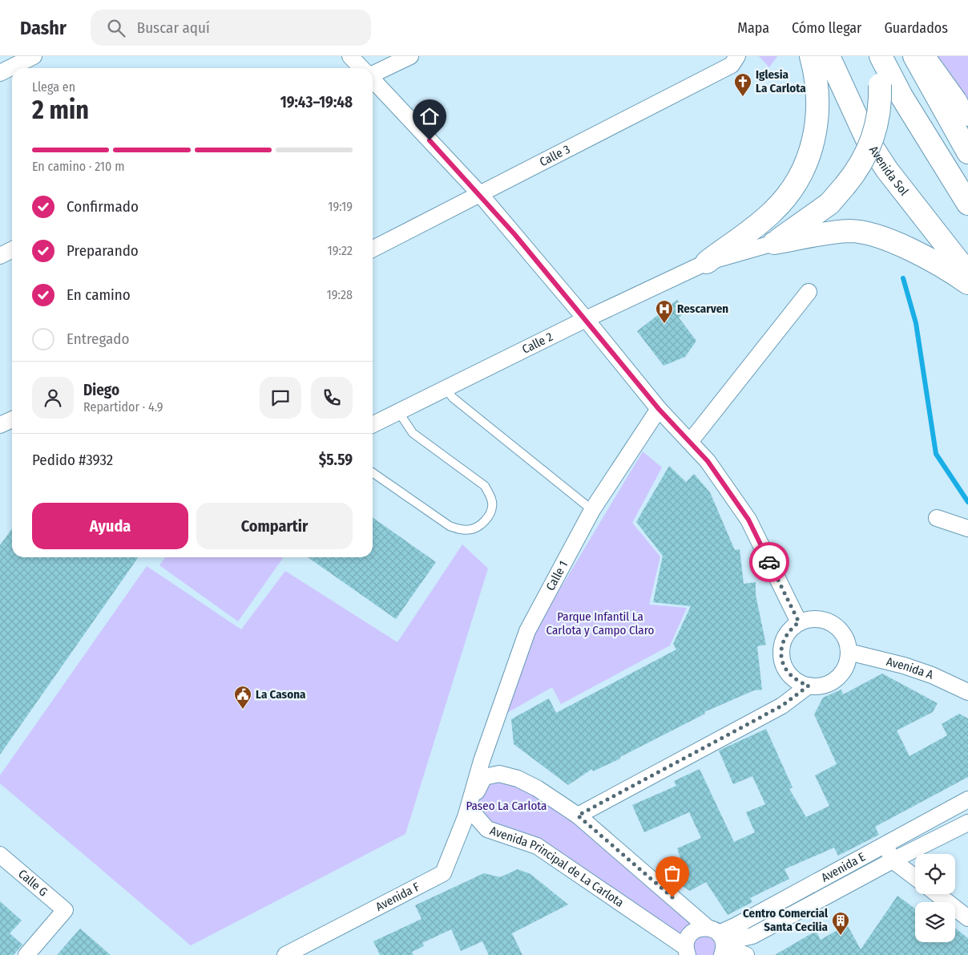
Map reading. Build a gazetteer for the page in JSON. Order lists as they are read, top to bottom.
{
  "streets": {
    "main road": ["Avenida Sol"],
    "street": [
      "Calle 3",
      "Calle 2",
      "Calle 1",
      "Avenida A",
      "Avenida E",
      "Avenida Principal de La Carlota",
      "Calle G",
      "Avenida F"
    ]
  },
  "crossings": [
    ["Calle 1", "Avenida Principal de La Carlota"],
    ["Calle 1", "Avenida F"],
    ["Avenida Principal de La Carlota", "Avenida F"]
  ],
  "parks": ["Parque Infantil La Carlota y Campo Claro", "Paseo La Carlota"],
  "places": {
    "church": ["Iglesia La Carlota"],
    "hospital": ["Rescarven"],
    "public building": ["La Casona"],
    "building": ["Centro Comercial Santa Cecilia"]
  },
  "page": {
    "header": "Dashr",
    "search": "Buscar aquí",
    "nav": ["Mapa", "Cómo llegar", "Guardados"],
    "heading": ["2 min", "Llega en", "19:43–19:48"],
    "panel": [
      "Diego",
      "Repartidor · 4.9",
      "Pedido #3932",
      "$5.59"
    ],
    "bar": "En camino · 210 m",
    "list": [
      ["Confirmado", "19:19"],
      ["Preparando", "19:22"],
      ["En camino", "19:28"],
      "Entregado"
    ],
    "buttons": ["Ayuda", "Compartir"]
  }
}
